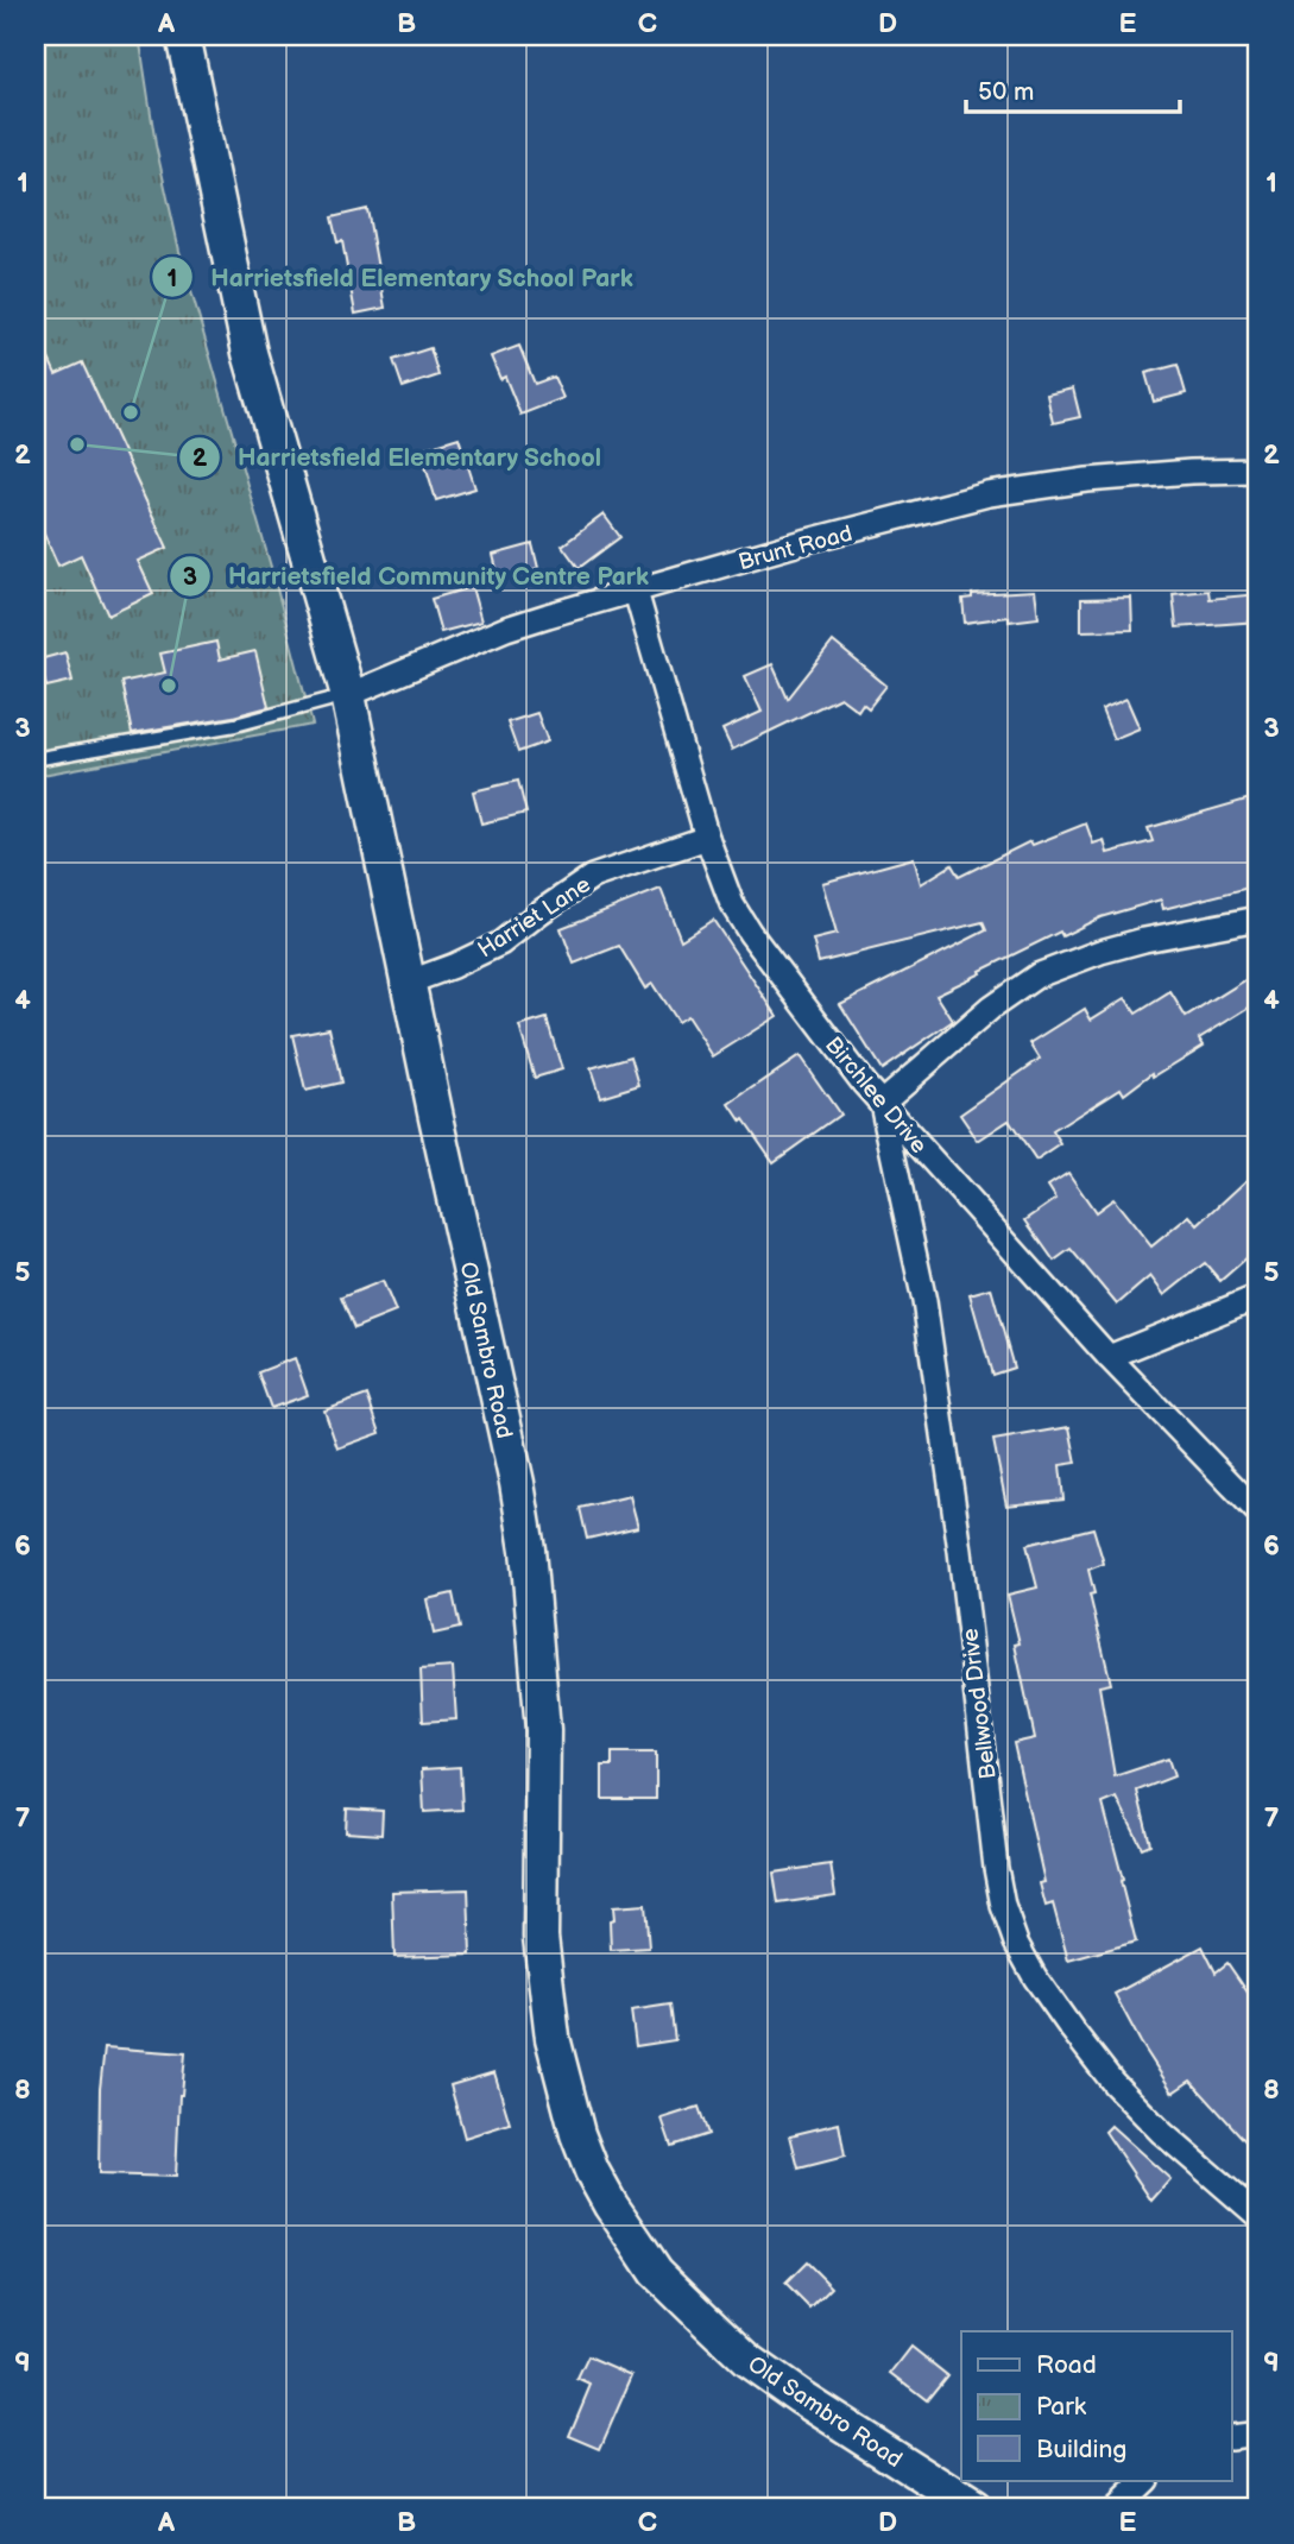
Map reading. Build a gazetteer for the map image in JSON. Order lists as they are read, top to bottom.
{
  "streets": {
    "main road": ["Old Sambro Road"],
    "street": [
      "Brunt Road",
      "Harriet Lane",
      "Birchlee Drive",
      "Bellwood Drive"
    ]
  },
  "crossings": [
    ["Brunt Road", "Birchlee Drive"],
    ["Brunt Road", "Old Sambro Road"],
    ["Harriet Lane", "Birchlee Drive"],
    ["Harriet Lane", "Old Sambro Road"],
    ["Birchlee Drive", "Bellwood Drive"]
  ],
  "places": ["Harrietsfield Elementary School Park", "Harrietsfield Elementary School", "Harrietsfield Community Centre Park"],
  "legend": ["Road", "Park", "Building"],
  "scale_bar": "50 m",
  "grid": {
    "columns": [
      "A",
      "B",
      "C",
      "D",
      "E"
    ],
    "rows": [
      "1",
      "2",
      "3",
      "4",
      "5",
      "6",
      "7",
      "8",
      "9"
    ]
  }
}
